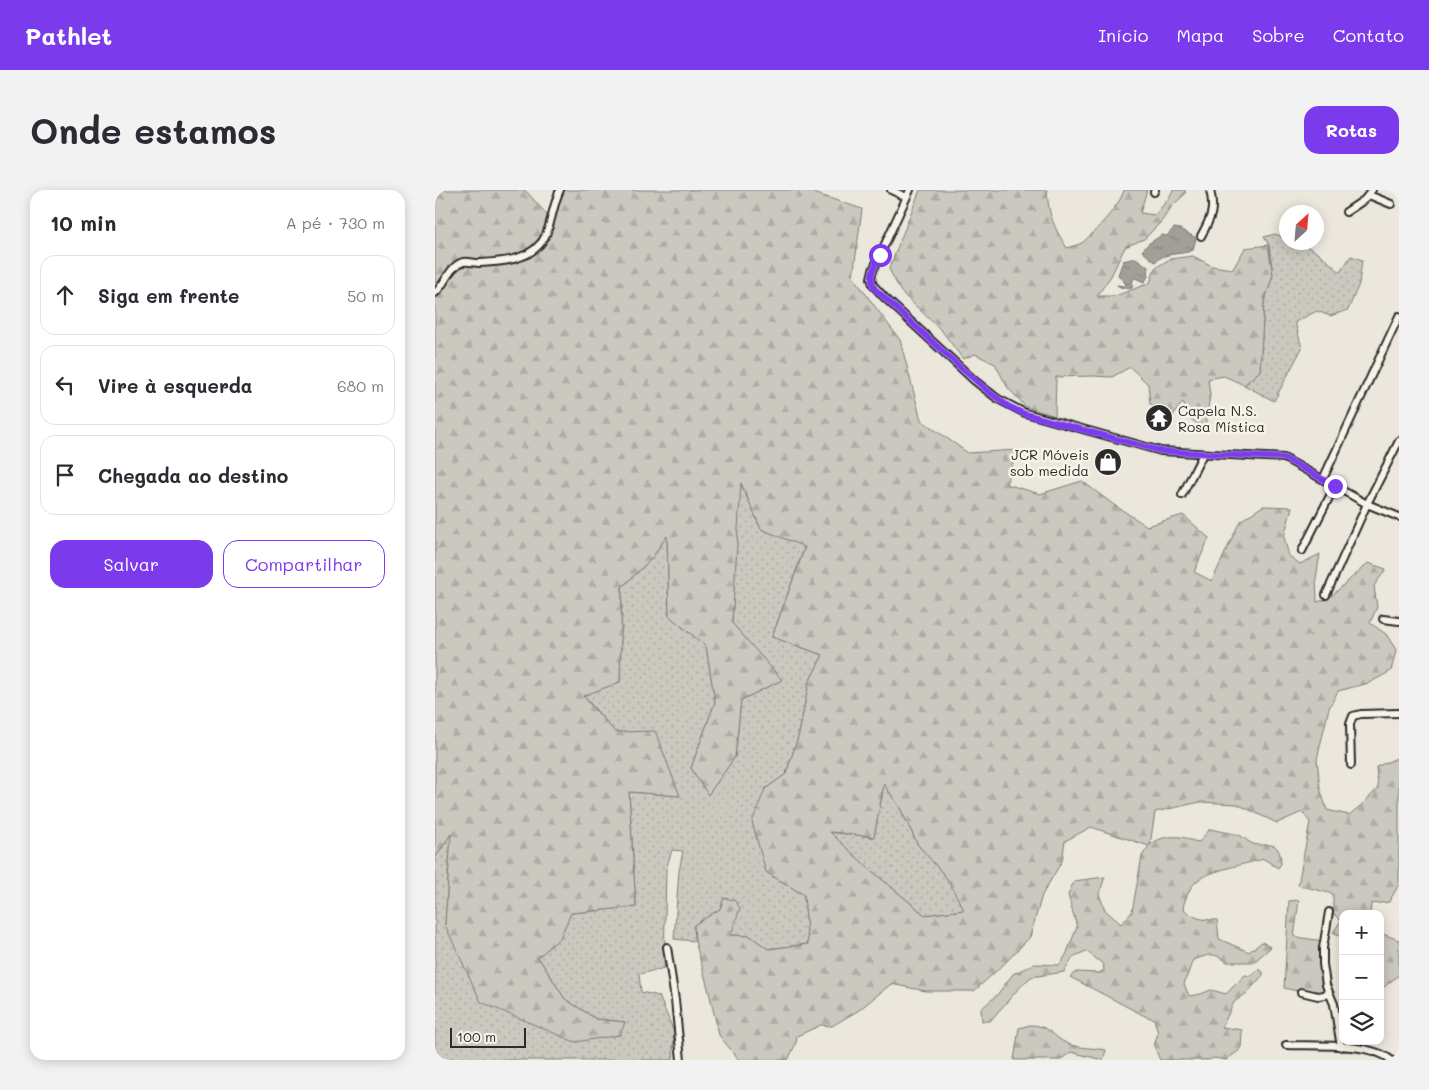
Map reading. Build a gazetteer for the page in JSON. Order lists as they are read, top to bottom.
{
  "places": {
    "temple": ["Capela N.S. Rosa Mística"],
    "shop": ["JCR Móveis sob medida"]
  },
  "scale_bar": "100 m",
  "north": "top right",
  "page": {
    "header": "Pathlet",
    "nav": [
      "Início",
      "Mapa",
      "Sobre",
      "Contato"
    ],
    "buttons": [
      "Rotas",
      ["Salvar", "Compartilhar"]
    ],
    "title": "Onde estamos",
    "heading": ["10 min", "A pé · 730 m"],
    "list": [
      ["Siga em frente", "50 m"],
      ["Vire à esquerda", "680 m"],
      "Chegada ao destino"
    ],
    "map_buttons": ["+", "−"],
    "scale": "100 m"
  }
}
